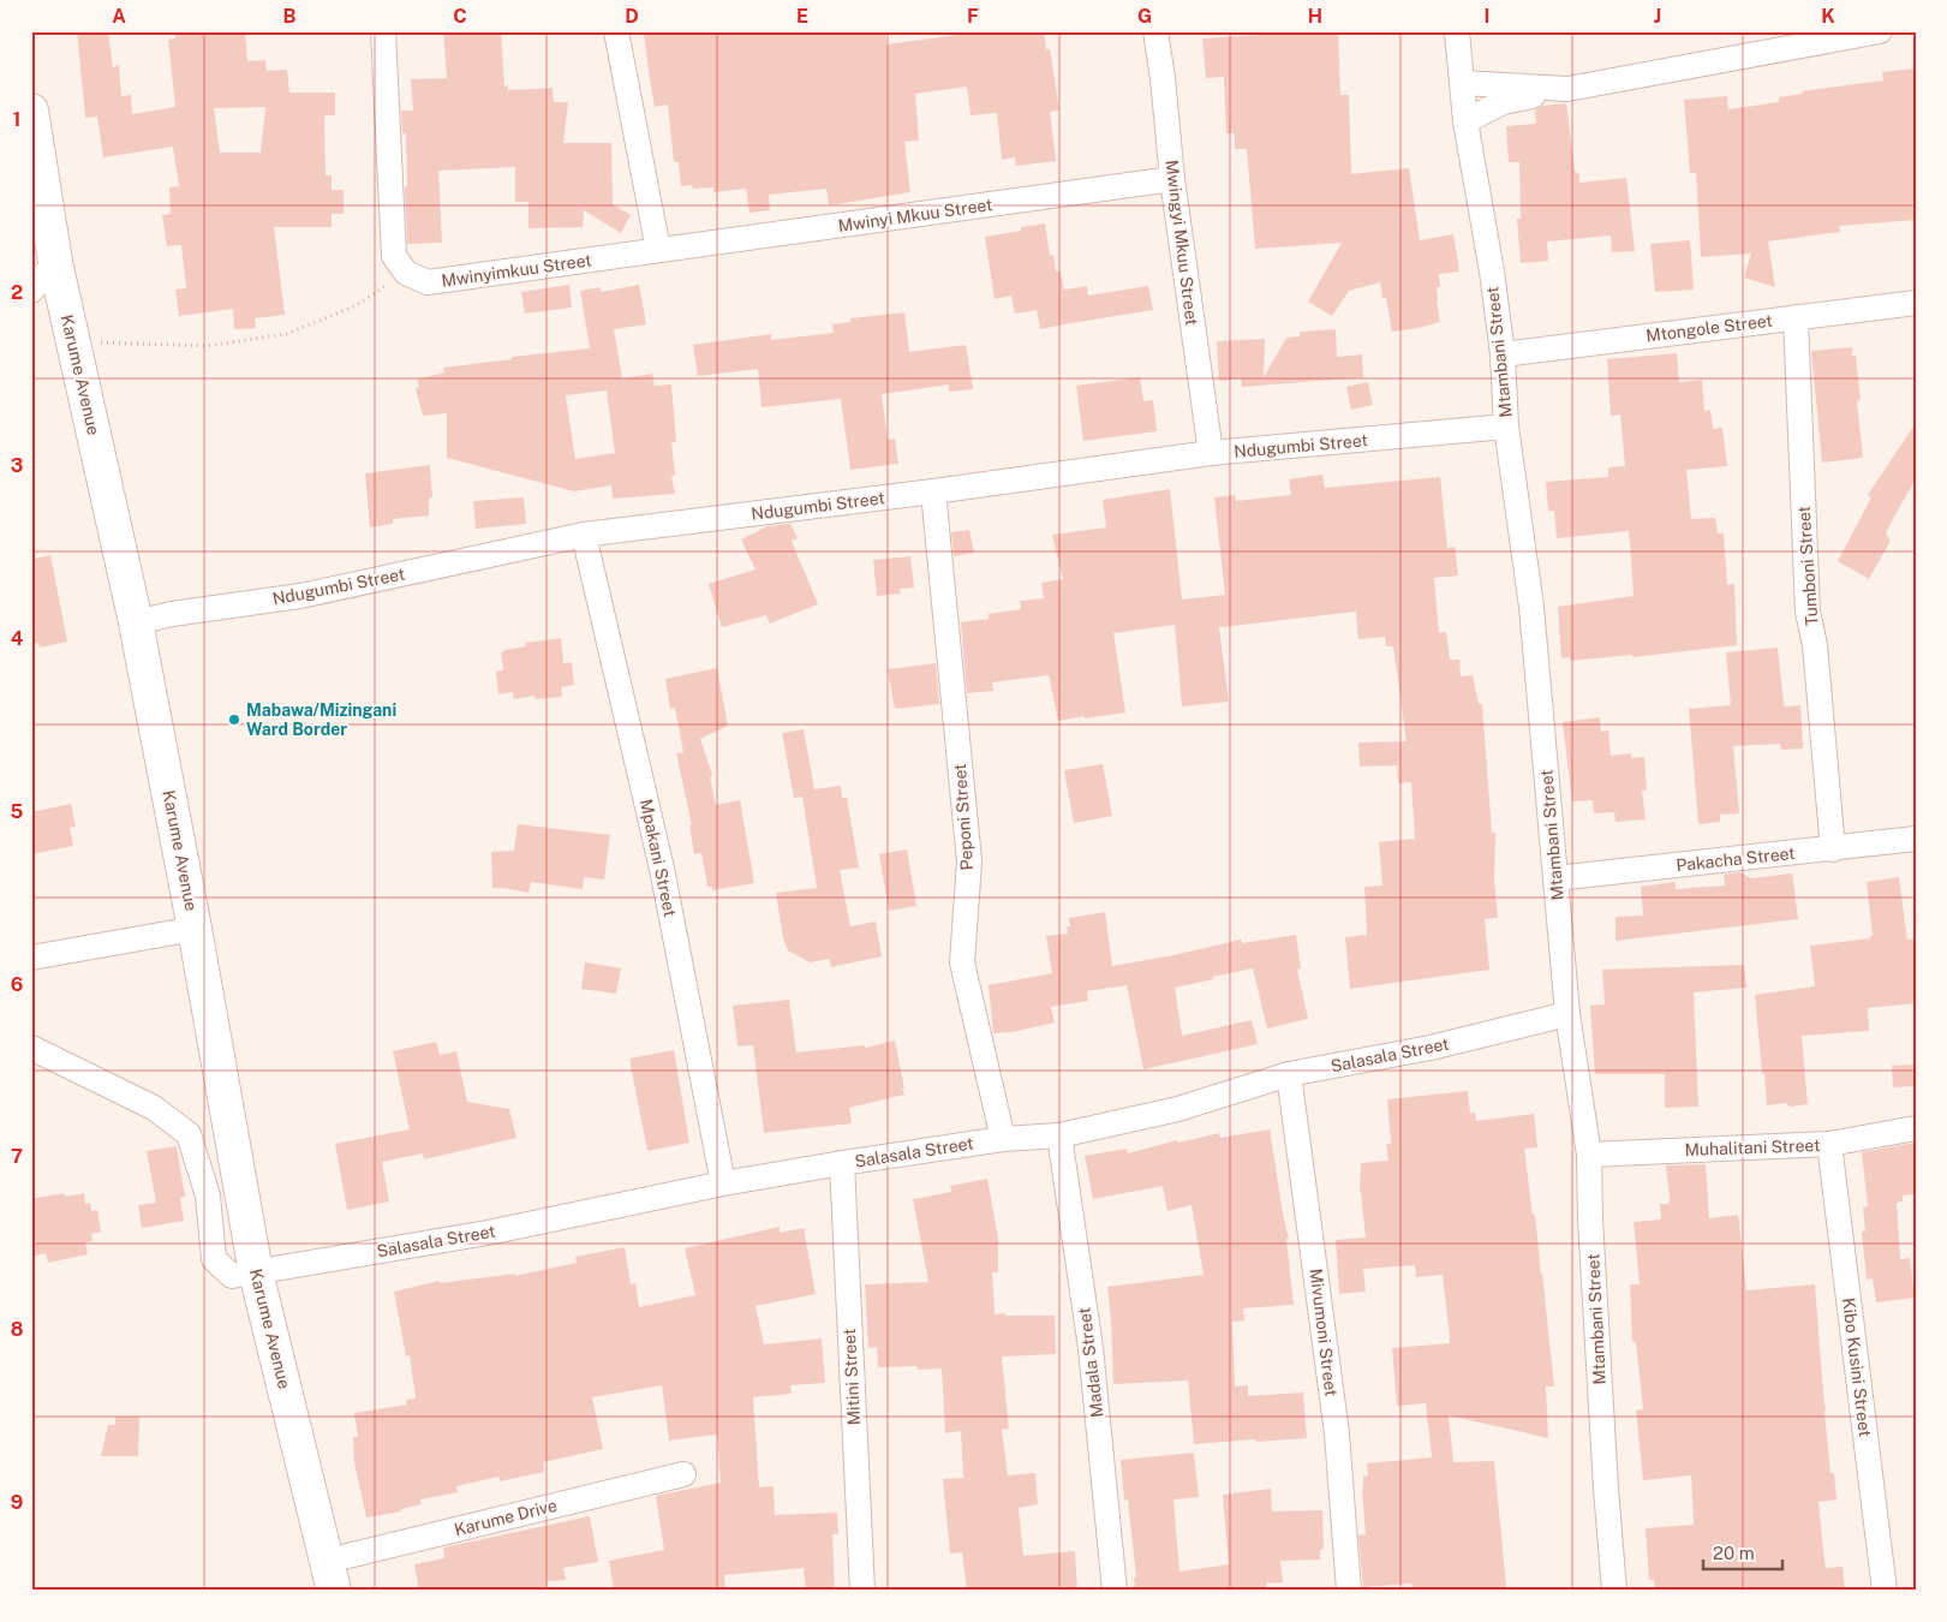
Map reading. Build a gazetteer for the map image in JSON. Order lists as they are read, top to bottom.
{
  "streets": {
    "main road": ["Karume Avenue"],
    "street": [
      "Mwinyi Mkuu Street",
      "Mwingyi Mkuu Street",
      "Mwinyimkuu Street",
      "Mtongole Street",
      "Mtambani Street",
      "Ndugumbi Street",
      "Tumboni Street",
      "Peponi Street",
      "Mpakani Street",
      "Pakacha Street",
      "Salasala Street",
      "Muhalitani Street",
      "Mivumoni Street",
      "Madala Street",
      "Kibo Kusini Street",
      "Mitini Street",
      "Karume Drive"
    ]
  },
  "crossings": [
    ["Mwinyi Mkuu Street", "Mwingyi Mkuu Street"],
    ["Mwinyi Mkuu Street", "Mwinyimkuu Street"],
    ["Mwingyi Mkuu Street", "Ndugumbi Street"],
    ["Mtongole Street", "Mtambani Street"],
    ["Mtongole Street", "Tumboni Street"],
    ["Mtambani Street", "Ndugumbi Street"],
    ["Mtambani Street", "Pakacha Street"],
    ["Mtambani Street", "Salasala Street"],
    ["Mtambani Street", "Muhalitani Street"],
    ["Karume Avenue", "Ndugumbi Street"],
    ["Karume Avenue", "Salasala Street"],
    ["Karume Avenue", "Karume Drive"],
    ["Ndugumbi Street", "Peponi Street"],
    ["Ndugumbi Street", "Mpakani Street"],
    ["Tumboni Street", "Pakacha Street"],
    ["Peponi Street", "Salasala Street"],
    ["Mpakani Street", "Salasala Street"],
    ["Salasala Street", "Mivumoni Street"],
    ["Salasala Street", "Madala Street"],
    ["Salasala Street", "Mitini Street"],
    ["Muhalitani Street", "Kibo Kusini Street"]
  ],
  "places": ["Mabawa/Mizingani Ward Border"],
  "scale_bar": "20 m",
  "grid": {
    "columns": [
      "A",
      "B",
      "C",
      "D",
      "E",
      "F",
      "G",
      "H",
      "I",
      "J",
      "K"
    ],
    "rows": [
      "1",
      "2",
      "3",
      "4",
      "5",
      "6",
      "7",
      "8",
      "9"
    ]
  }
}
